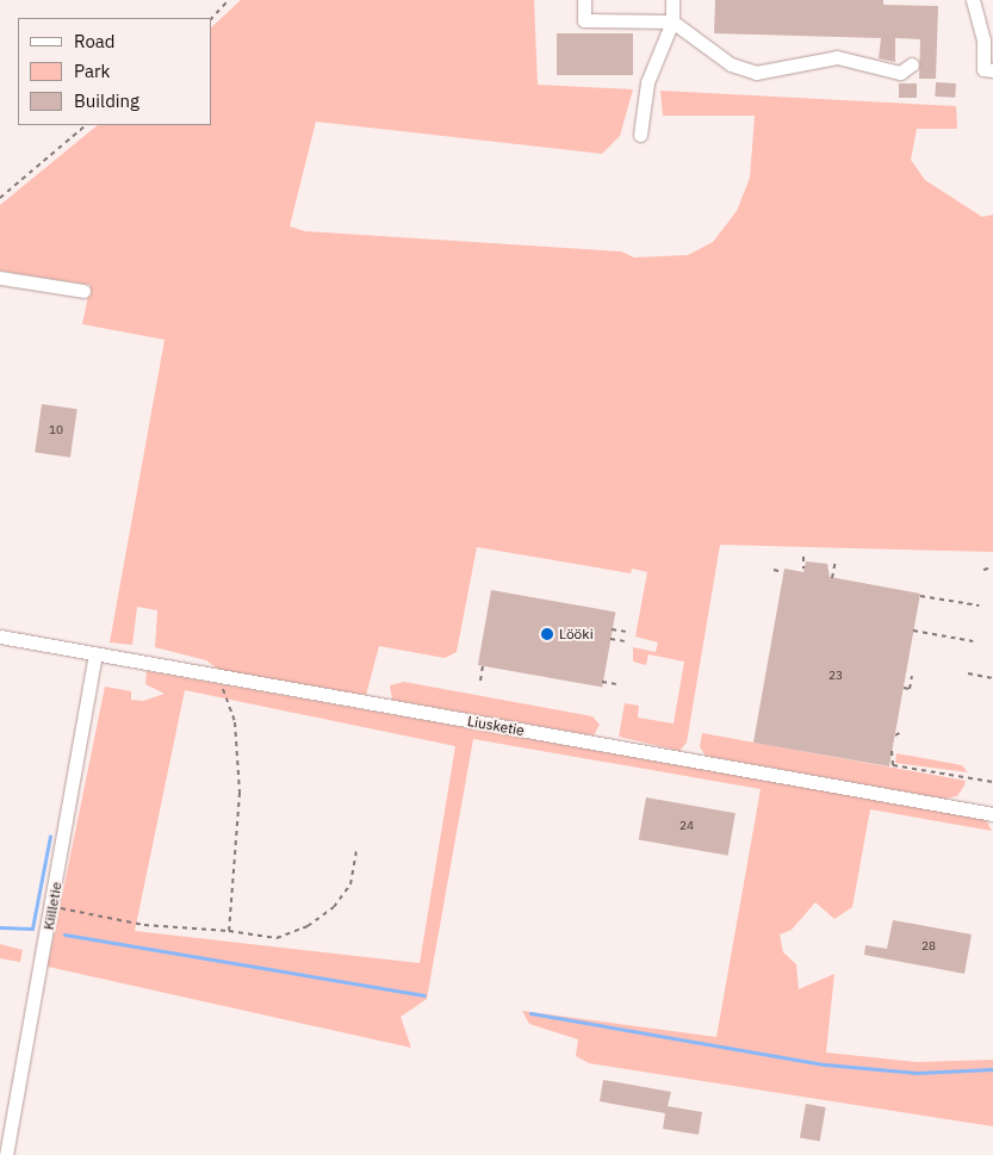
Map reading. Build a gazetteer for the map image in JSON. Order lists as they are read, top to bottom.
{
  "streets": {
    "street": ["Liusketie", "Kiilletie"]
  },
  "crossings": [
    ["Liusketie", "Kiilletie"]
  ],
  "places": ["Lööki"],
  "house_numbers": [
    "10",
    "23",
    "24",
    "28"
  ],
  "legend": ["Road", "Park", "Building"]
}
